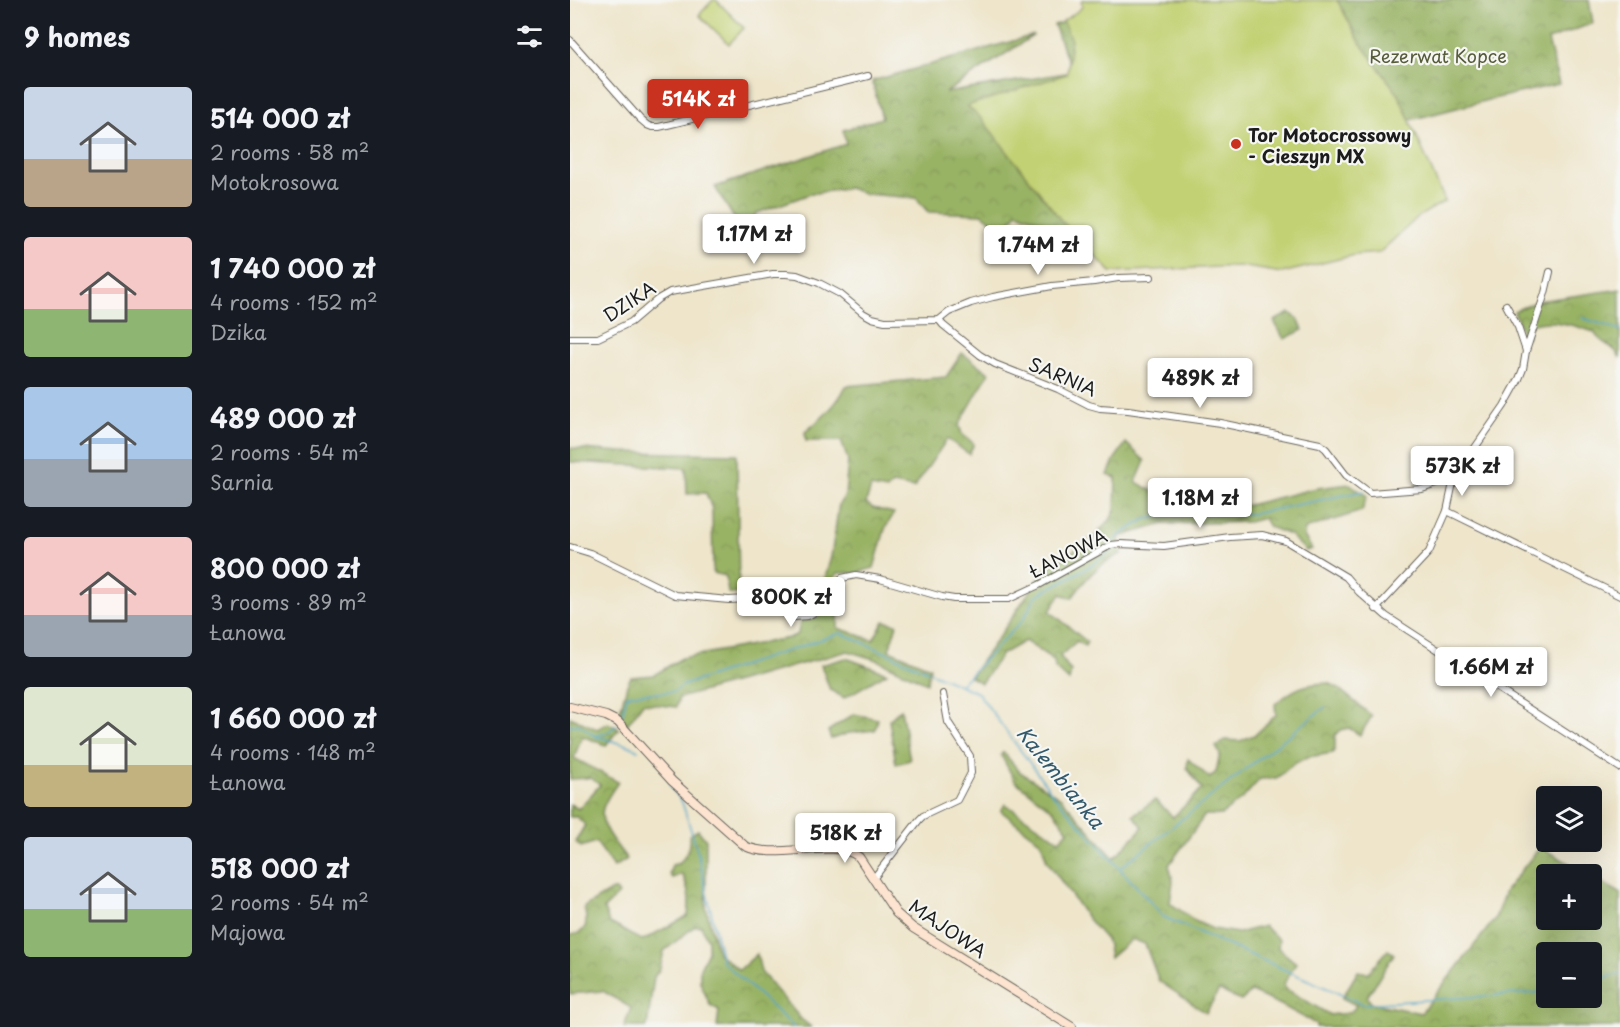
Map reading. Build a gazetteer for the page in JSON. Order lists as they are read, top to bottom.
{
  "streets": {
    "street": [
      "DZIKA",
      "SARNIA",
      "ŁANOWA",
      "MAJOWA"
    ]
  },
  "crossings": [
    ["DZIKA", "SARNIA"]
  ],
  "water": ["Kalembianka"],
  "parks": ["Rezerwat Kopce"],
  "places": ["Tor Motocrossowy - Cieszyn MX"],
  "page": {
    "heading": "9 homes",
    "list": [
      {
        "name": "514 000 zł",
        "note": "2 rooms · 58 m² · Motokrosowa"
      },
      {
        "name": "1 740 000 zł",
        "note": "4 rooms · 152 m² · Dzika"
      },
      {
        "name": "489 000 zł",
        "note": "2 rooms · 54 m² · Sarnia"
      },
      {
        "name": "800 000 zł",
        "note": "3 rooms · 89 m² · Łanowa"
      },
      {
        "name": "1 660 000 zł",
        "note": "4 rooms · 148 m² · Łanowa"
      },
      {
        "name": "518 000 zł",
        "note": "2 rooms · 54 m² · Majowa"
      }
    ],
    "price": [
      "514K zł",
      "1.17M zł",
      "1.74M zł",
      "489K zł",
      "573K zł",
      "1.18M zł",
      "800K zł",
      "1.66M zł",
      "518K zł"
    ],
    "map_buttons": ["+", "−"]
  }
}
